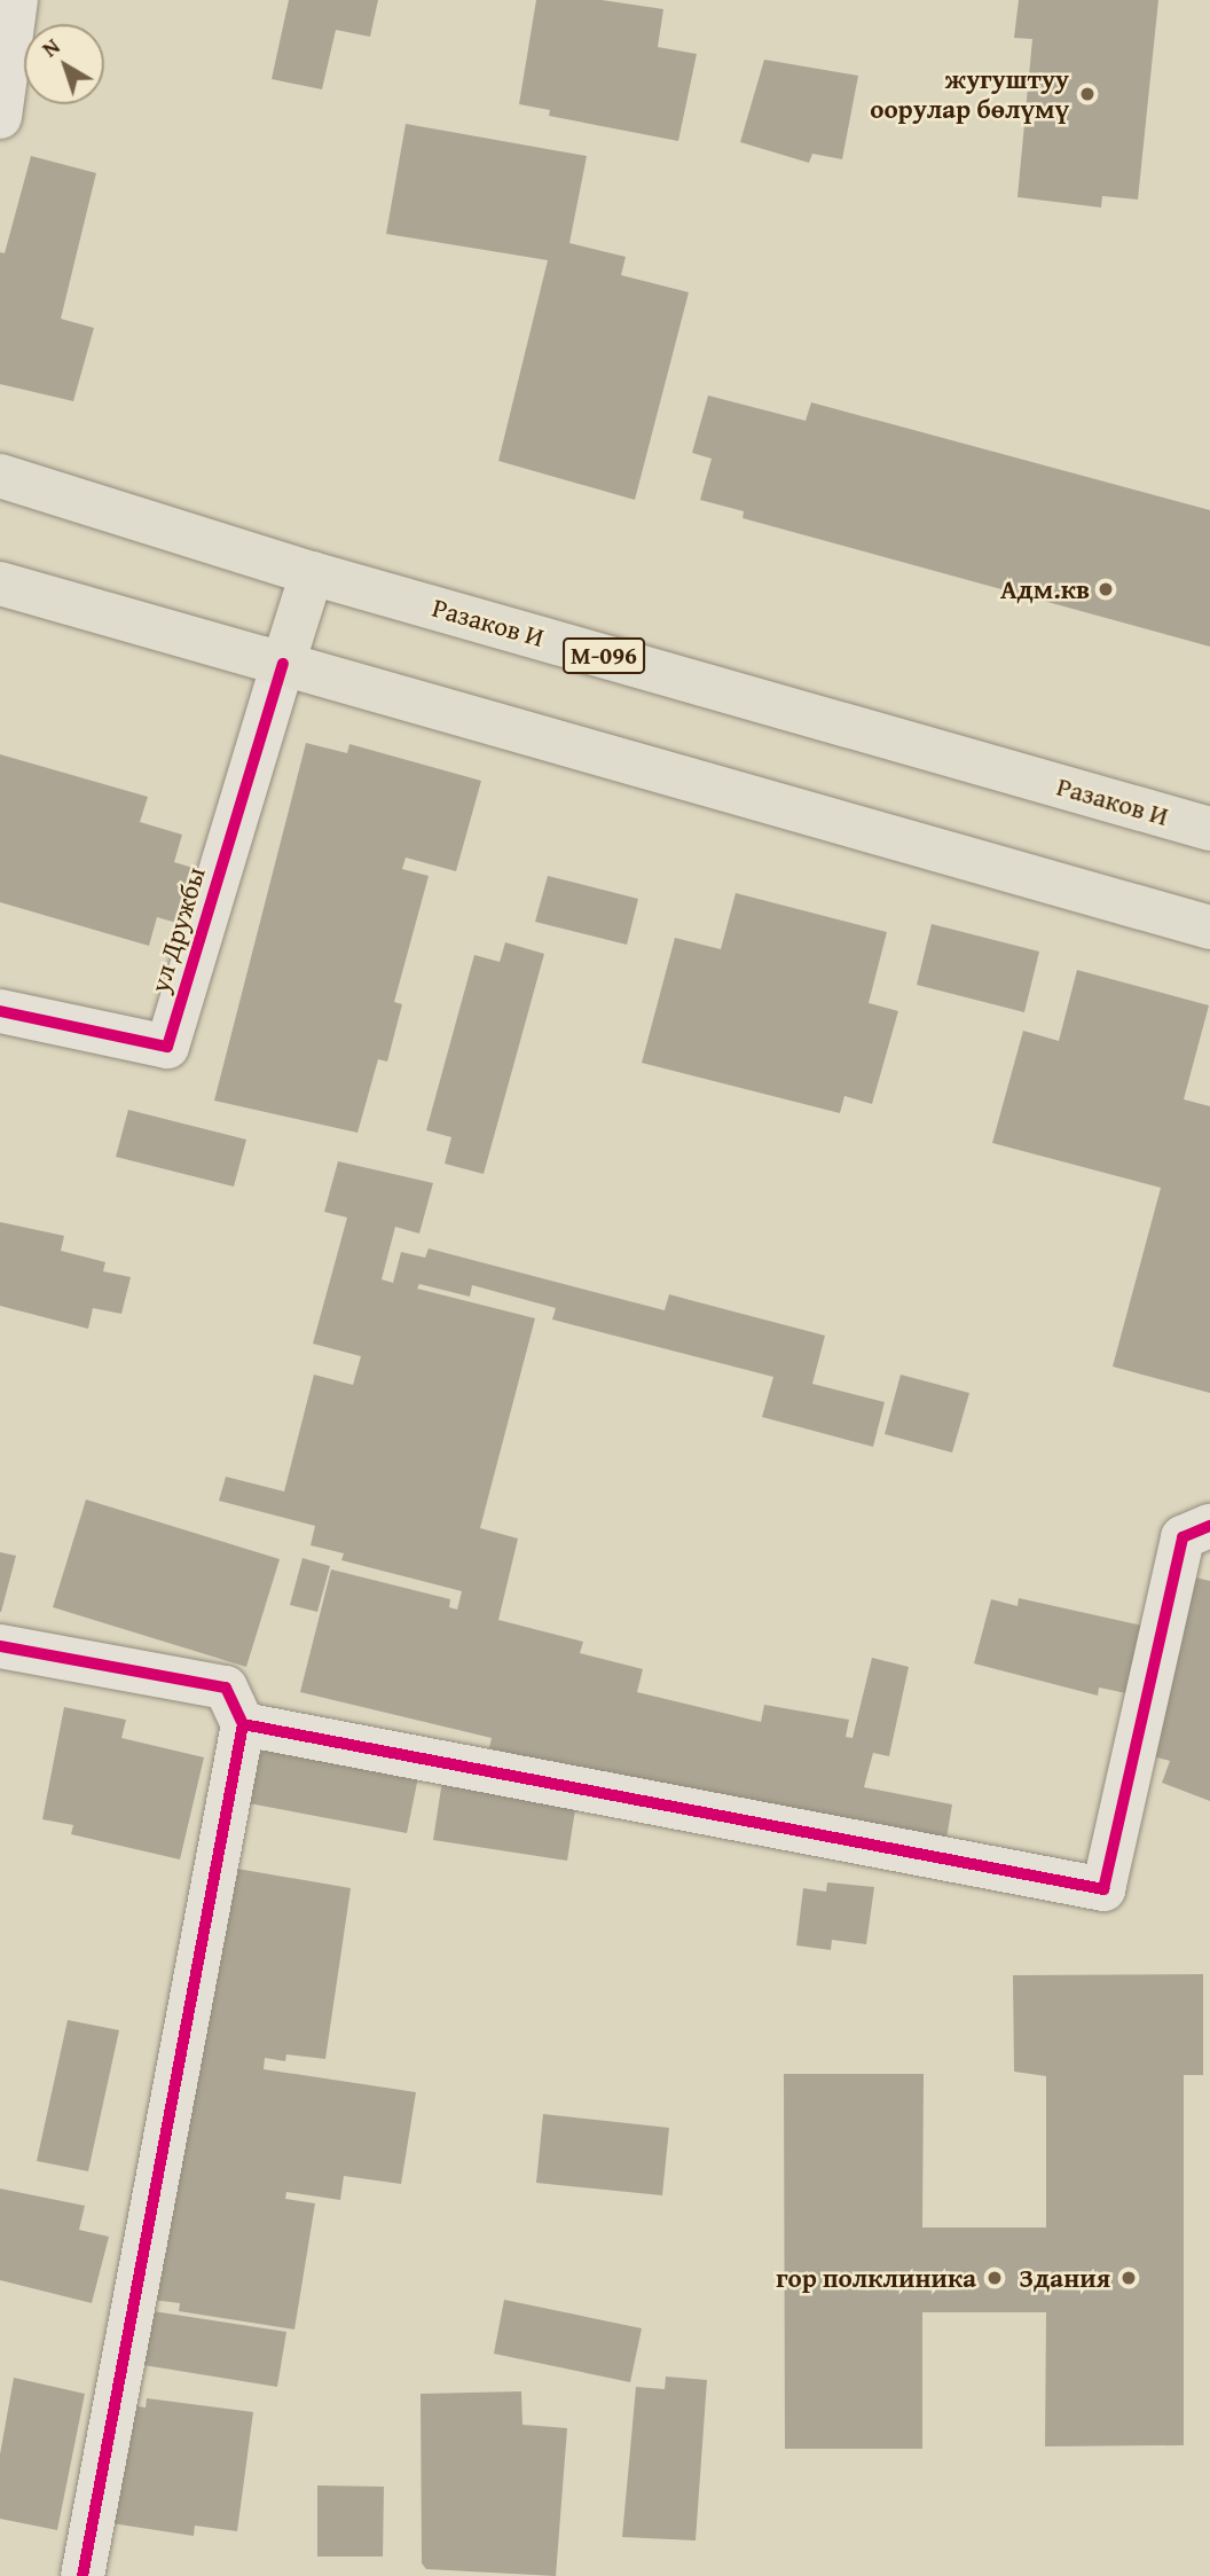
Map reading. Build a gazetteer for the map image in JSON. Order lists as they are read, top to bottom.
{
  "streets": {
    "main road": ["Разаков И", "М-096", "ул Дружбы"]
  },
  "crossings": [
    ["Разаков И", "ул Дружбы"]
  ],
  "places": [
    "жугуштуу оорулар бөлүмү",
    "Адм.кв",
    "гор полклиника",
    "Здания"
  ],
  "north": "top left"
}
